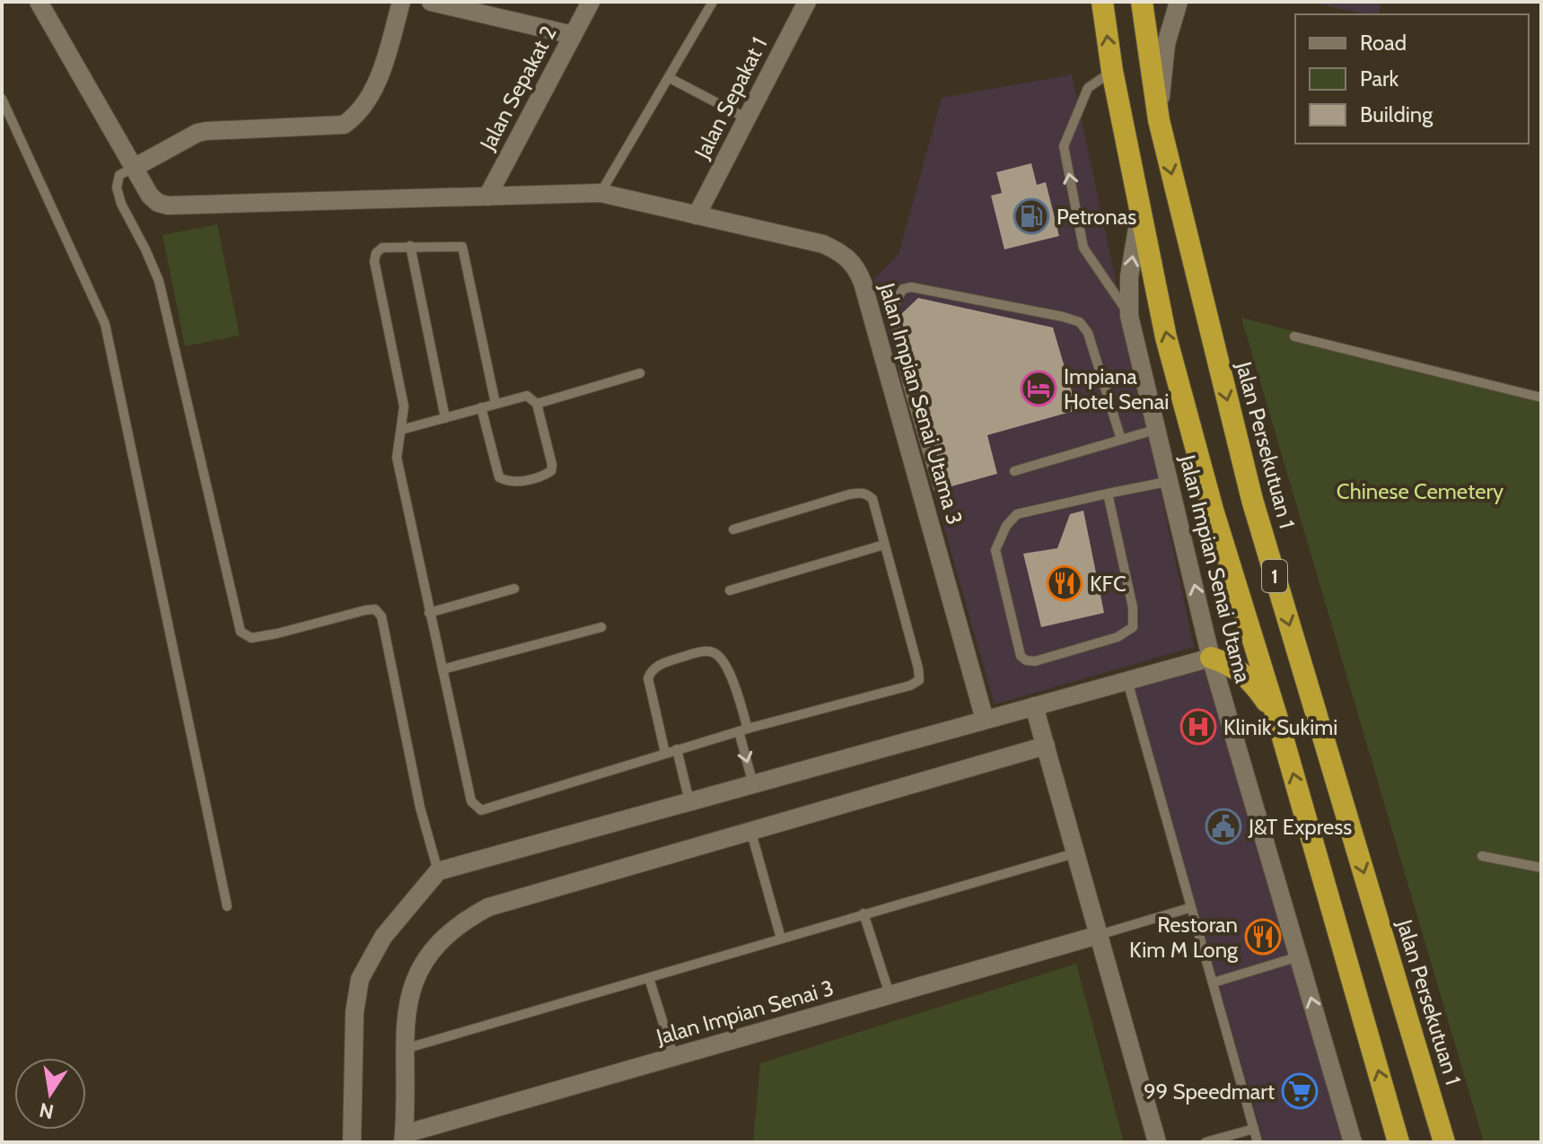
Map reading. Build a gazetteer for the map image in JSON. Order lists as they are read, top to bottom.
{
  "streets": {
    "highway": ["Jalan Persekutuan 1", "1"],
    "street": [
      "Jalan Sepakat 2",
      "Jalan Sepakat 1",
      "Jalan Impian Senai Utama 3",
      "Jalan Impian Senai Utama",
      "Jalan Impian Senai 3"
    ]
  },
  "crossings": [
    ["Jalan Sepakat 2", "Jalan Impian Senai Utama 3"],
    ["Jalan Sepakat 1", "Jalan Impian Senai Utama 3"],
    ["Jalan Impian Senai Utama", "1"]
  ],
  "one_way": ["Jalan Impian Senai Utama"],
  "parks": ["Chinese Cemetery"],
  "places": {
    "fuel station": ["Petronas"],
    "hotel": ["Impiana Hotel Senai"],
    "restaurant": ["KFC", "Restoran Kim M Long"],
    "hospital": ["Klinik Sukimi"],
    "public building": ["J&T Express"],
    "supermarket": ["99 Speedmart"]
  },
  "legend": ["Road", "Park", "Building"],
  "north": "bottom"
}
